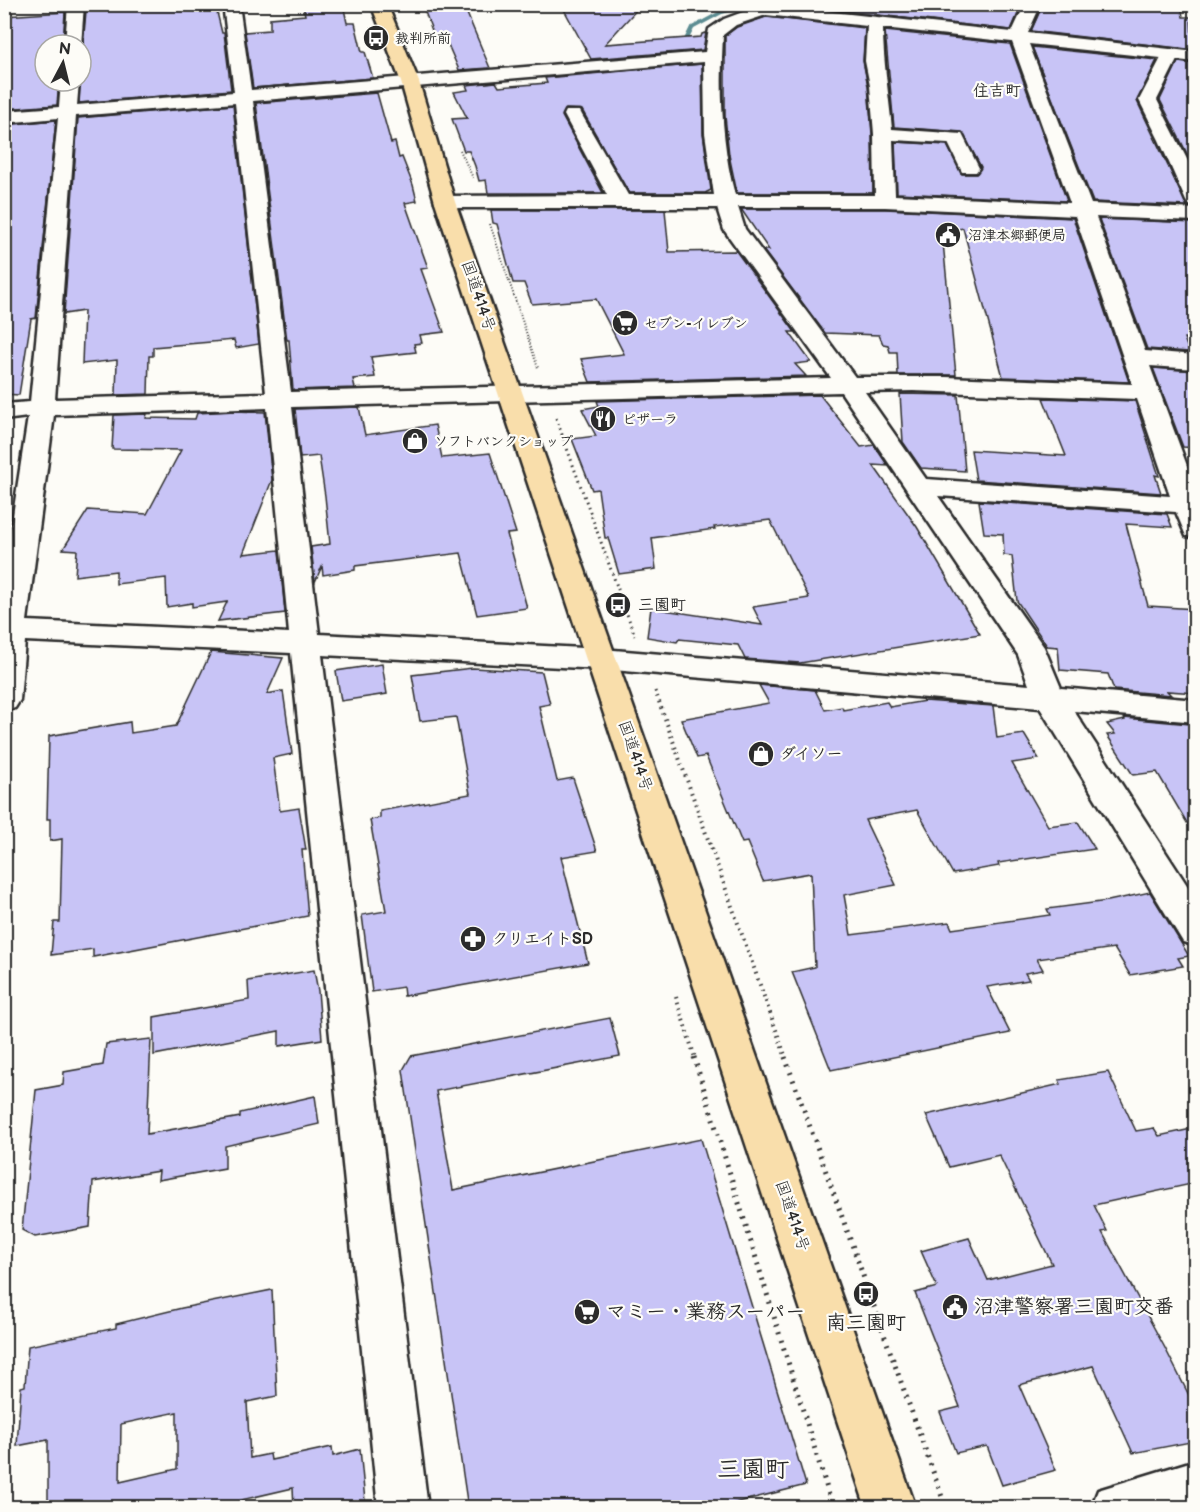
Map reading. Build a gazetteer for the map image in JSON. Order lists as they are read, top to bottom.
{
  "streets": {
    "highway": ["国道414号"]
  },
  "districts": ["住吉町", "三園町"],
  "places": {
    "bus stop": ["裁判所前", "三園町", "南三園町"],
    "public building": ["沼津本郷郵便局", "沼津警察署三園町交番"],
    "supermarket": ["セブン-イレブン", "マミー・業務スーパー"],
    "restaurant": ["ピザーラ"],
    "shop": ["ソフトバンクショップ", "ダイソー"],
    "pharmacy": ["クリエイトSD"]
  },
  "north": "top"
}
